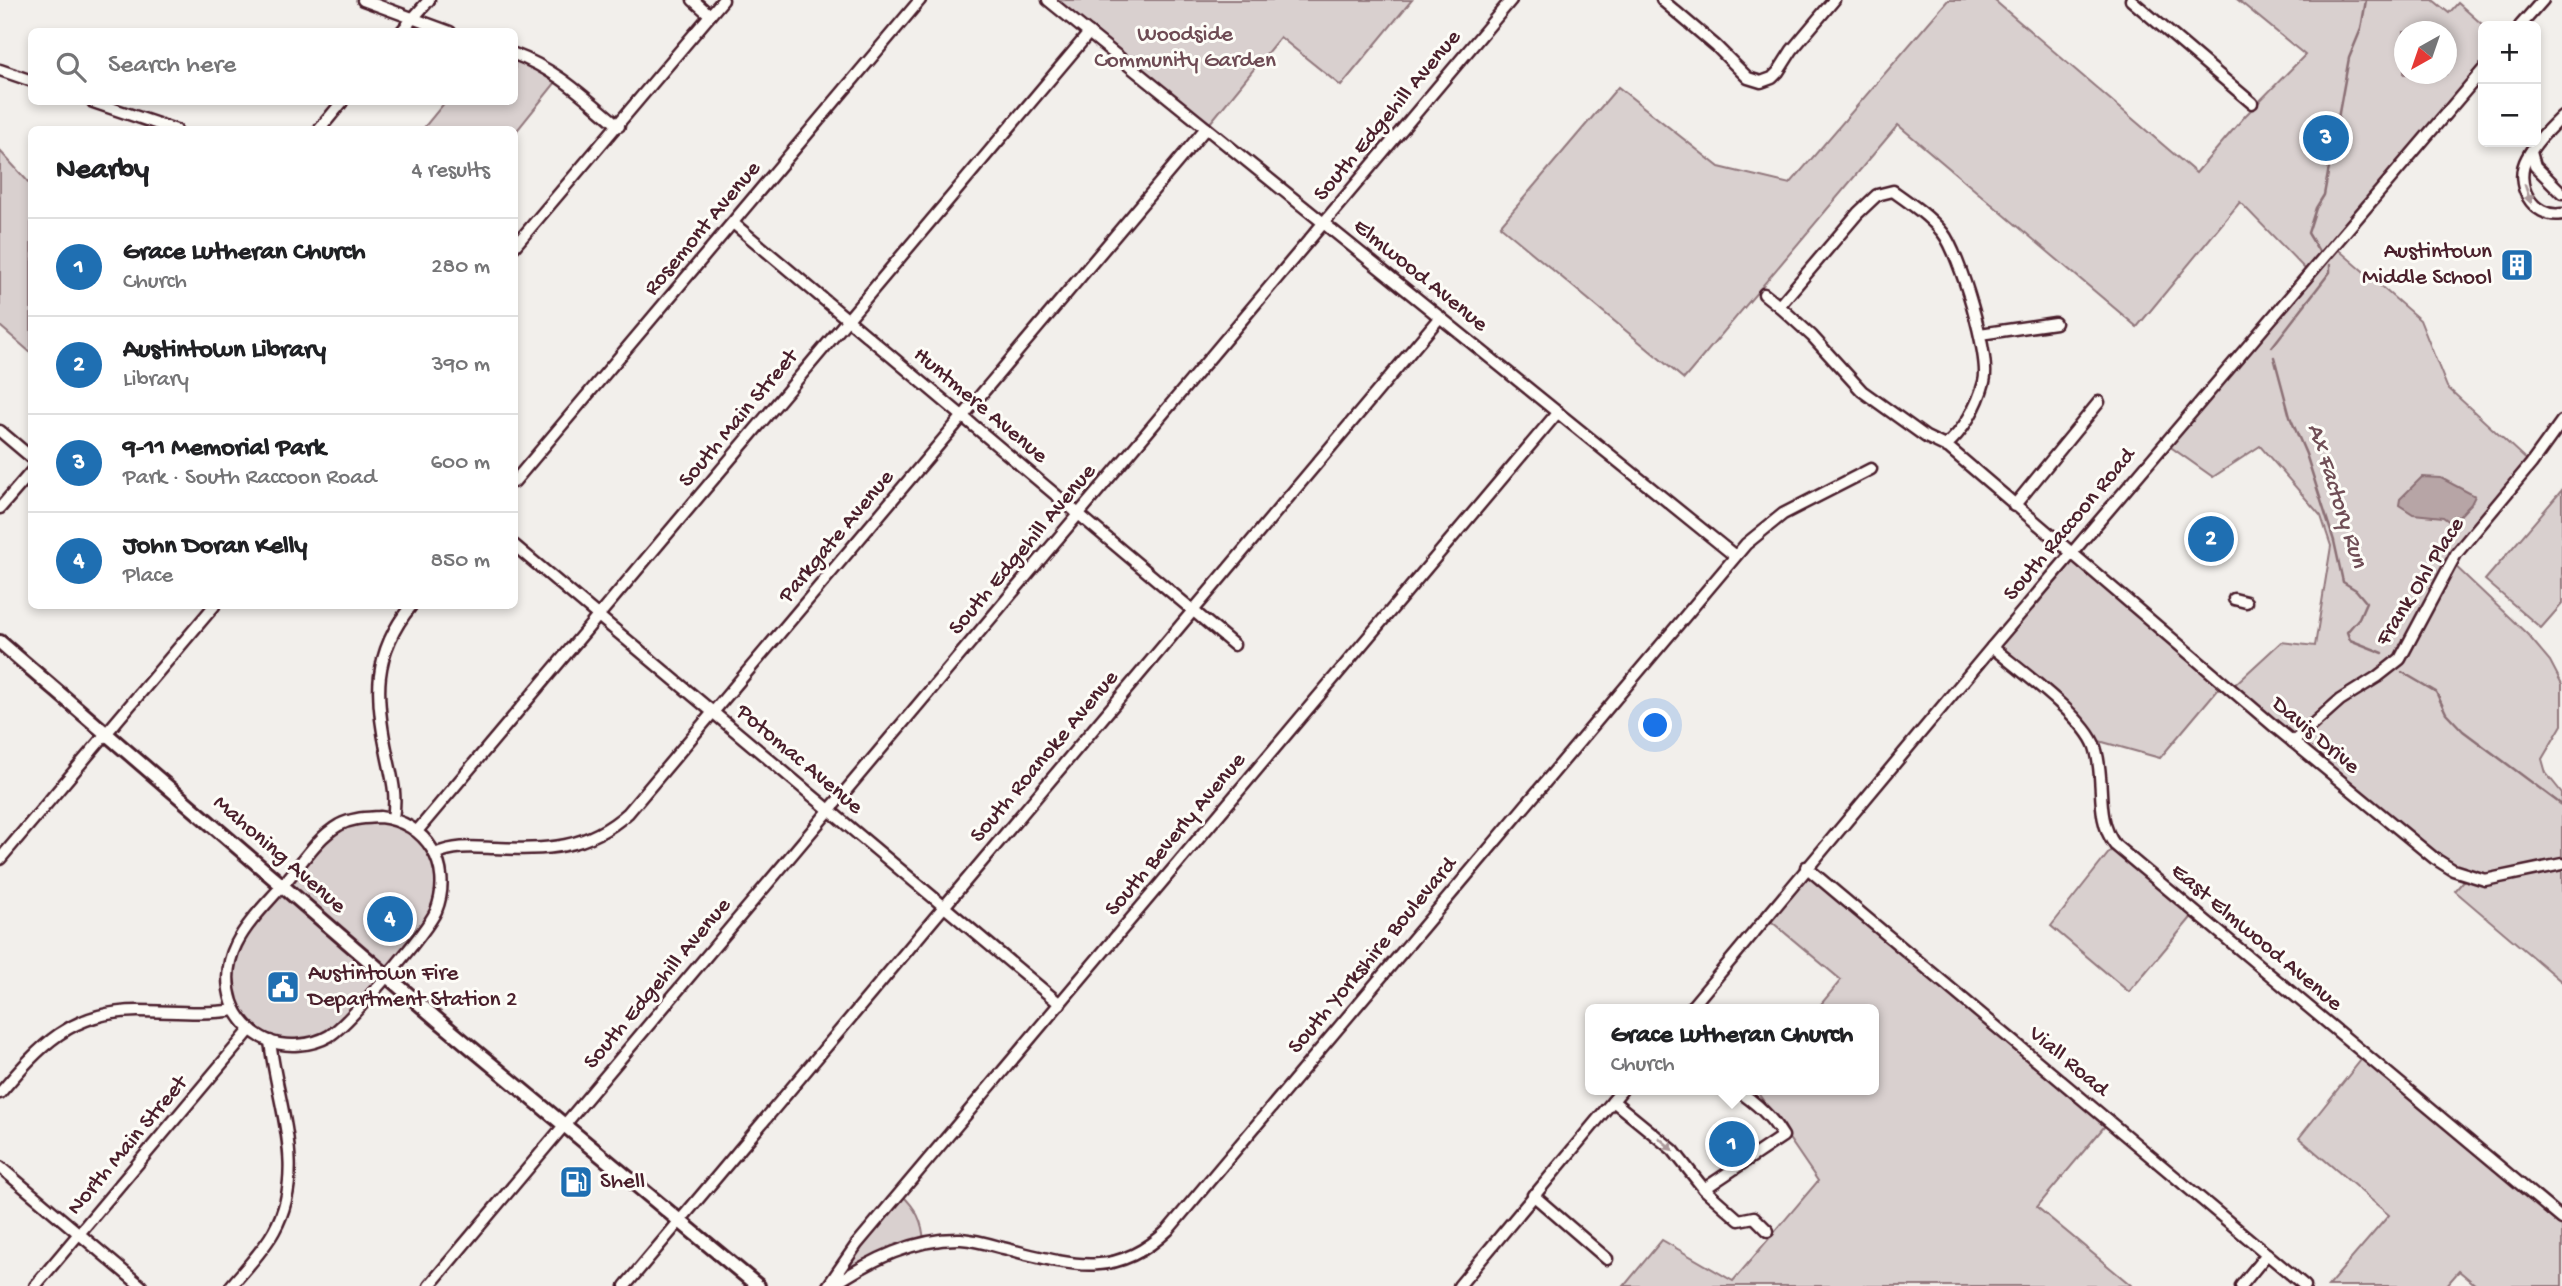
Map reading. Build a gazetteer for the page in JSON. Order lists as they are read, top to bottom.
{
  "streets": {
    "main road": ["Mahoning Avenue"],
    "street": [
      "South Edgehill Avenue",
      "Rosemont Avenue",
      "Elmwood Avenue",
      "Huntmere Avenue",
      "South Main Street",
      "South Raccoon Road",
      "Parkgate Avenue",
      "Frank Ohl Place",
      "Davis Drive",
      "South Roanoke Avenue",
      "Potomac Avenue",
      "South Beverly Avenue",
      "East Elmwood Avenue",
      "South Yorkshire Boulevard",
      "Viall Road",
      "North Main Street"
    ]
  },
  "crossings": [
    ["South Edgehill Avenue", "Elmwood Avenue"],
    ["South Edgehill Avenue", "Huntmere Avenue"],
    ["South Edgehill Avenue", "Potomac Avenue"],
    ["South Edgehill Avenue", "Mahoning Avenue"],
    ["Rosemont Avenue", "Huntmere Avenue"],
    ["Elmwood Avenue", "South Main Street"],
    ["Elmwood Avenue", "Parkgate Avenue"],
    ["Elmwood Avenue", "South Roanoke Avenue"],
    ["Elmwood Avenue", "South Beverly Avenue"],
    ["Elmwood Avenue", "South Yorkshire Boulevard"],
    ["Huntmere Avenue", "South Main Street"],
    ["Huntmere Avenue", "Parkgate Avenue"],
    ["Huntmere Avenue", "South Roanoke Avenue"],
    ["South Main Street", "Parkgate Avenue"],
    ["South Main Street", "Potomac Avenue"],
    ["South Main Street", "Mahoning Avenue"],
    ["South Raccoon Road", "Davis Drive"],
    ["South Raccoon Road", "East Elmwood Avenue"],
    ["South Raccoon Road", "Viall Road"],
    ["Parkgate Avenue", "Potomac Avenue"],
    ["Parkgate Avenue", "Mahoning Avenue"],
    ["Frank Ohl Place", "Davis Drive"],
    ["South Roanoke Avenue", "Potomac Avenue"],
    ["South Roanoke Avenue", "Mahoning Avenue"],
    ["Potomac Avenue", "South Beverly Avenue"],
    ["South Beverly Avenue", "South Yorkshire Boulevard"],
    ["Mahoning Avenue", "North Main Street"]
  ],
  "water": ["Ax Factory Run"],
  "parks": ["Woodside Community Garden"],
  "places": {
    "building": ["Austintown Middle School"],
    "public building": ["Austintown Fire Department Station 2"],
    "fuel station": ["Shell"]
  },
  "north": "bottom left",
  "page": {
    "map_buttons": ["+", "−"],
    "search": "Search here",
    "pins": [
      "3",
      "2",
      "4",
      "1"
    ],
    "heading": ["Nearby", "4 results"],
    "list": [
      {
        "mark": "1",
        "name": "Grace Lutheran Church",
        "note": "Church",
        "value": "280 m"
      },
      {
        "mark": "2",
        "name": "Austintown Library",
        "note": "Library",
        "value": "390 m"
      },
      {
        "mark": "3",
        "name": "9-11 Memorial Park",
        "note": "Park · South Raccoon Road",
        "value": "600 m"
      },
      {
        "mark": "4",
        "name": "John Doran Kelly",
        "note": "Place",
        "value": "850 m"
      }
    ],
    "popup": ["Grace Lutheran Church", "Church"]
  }
}
